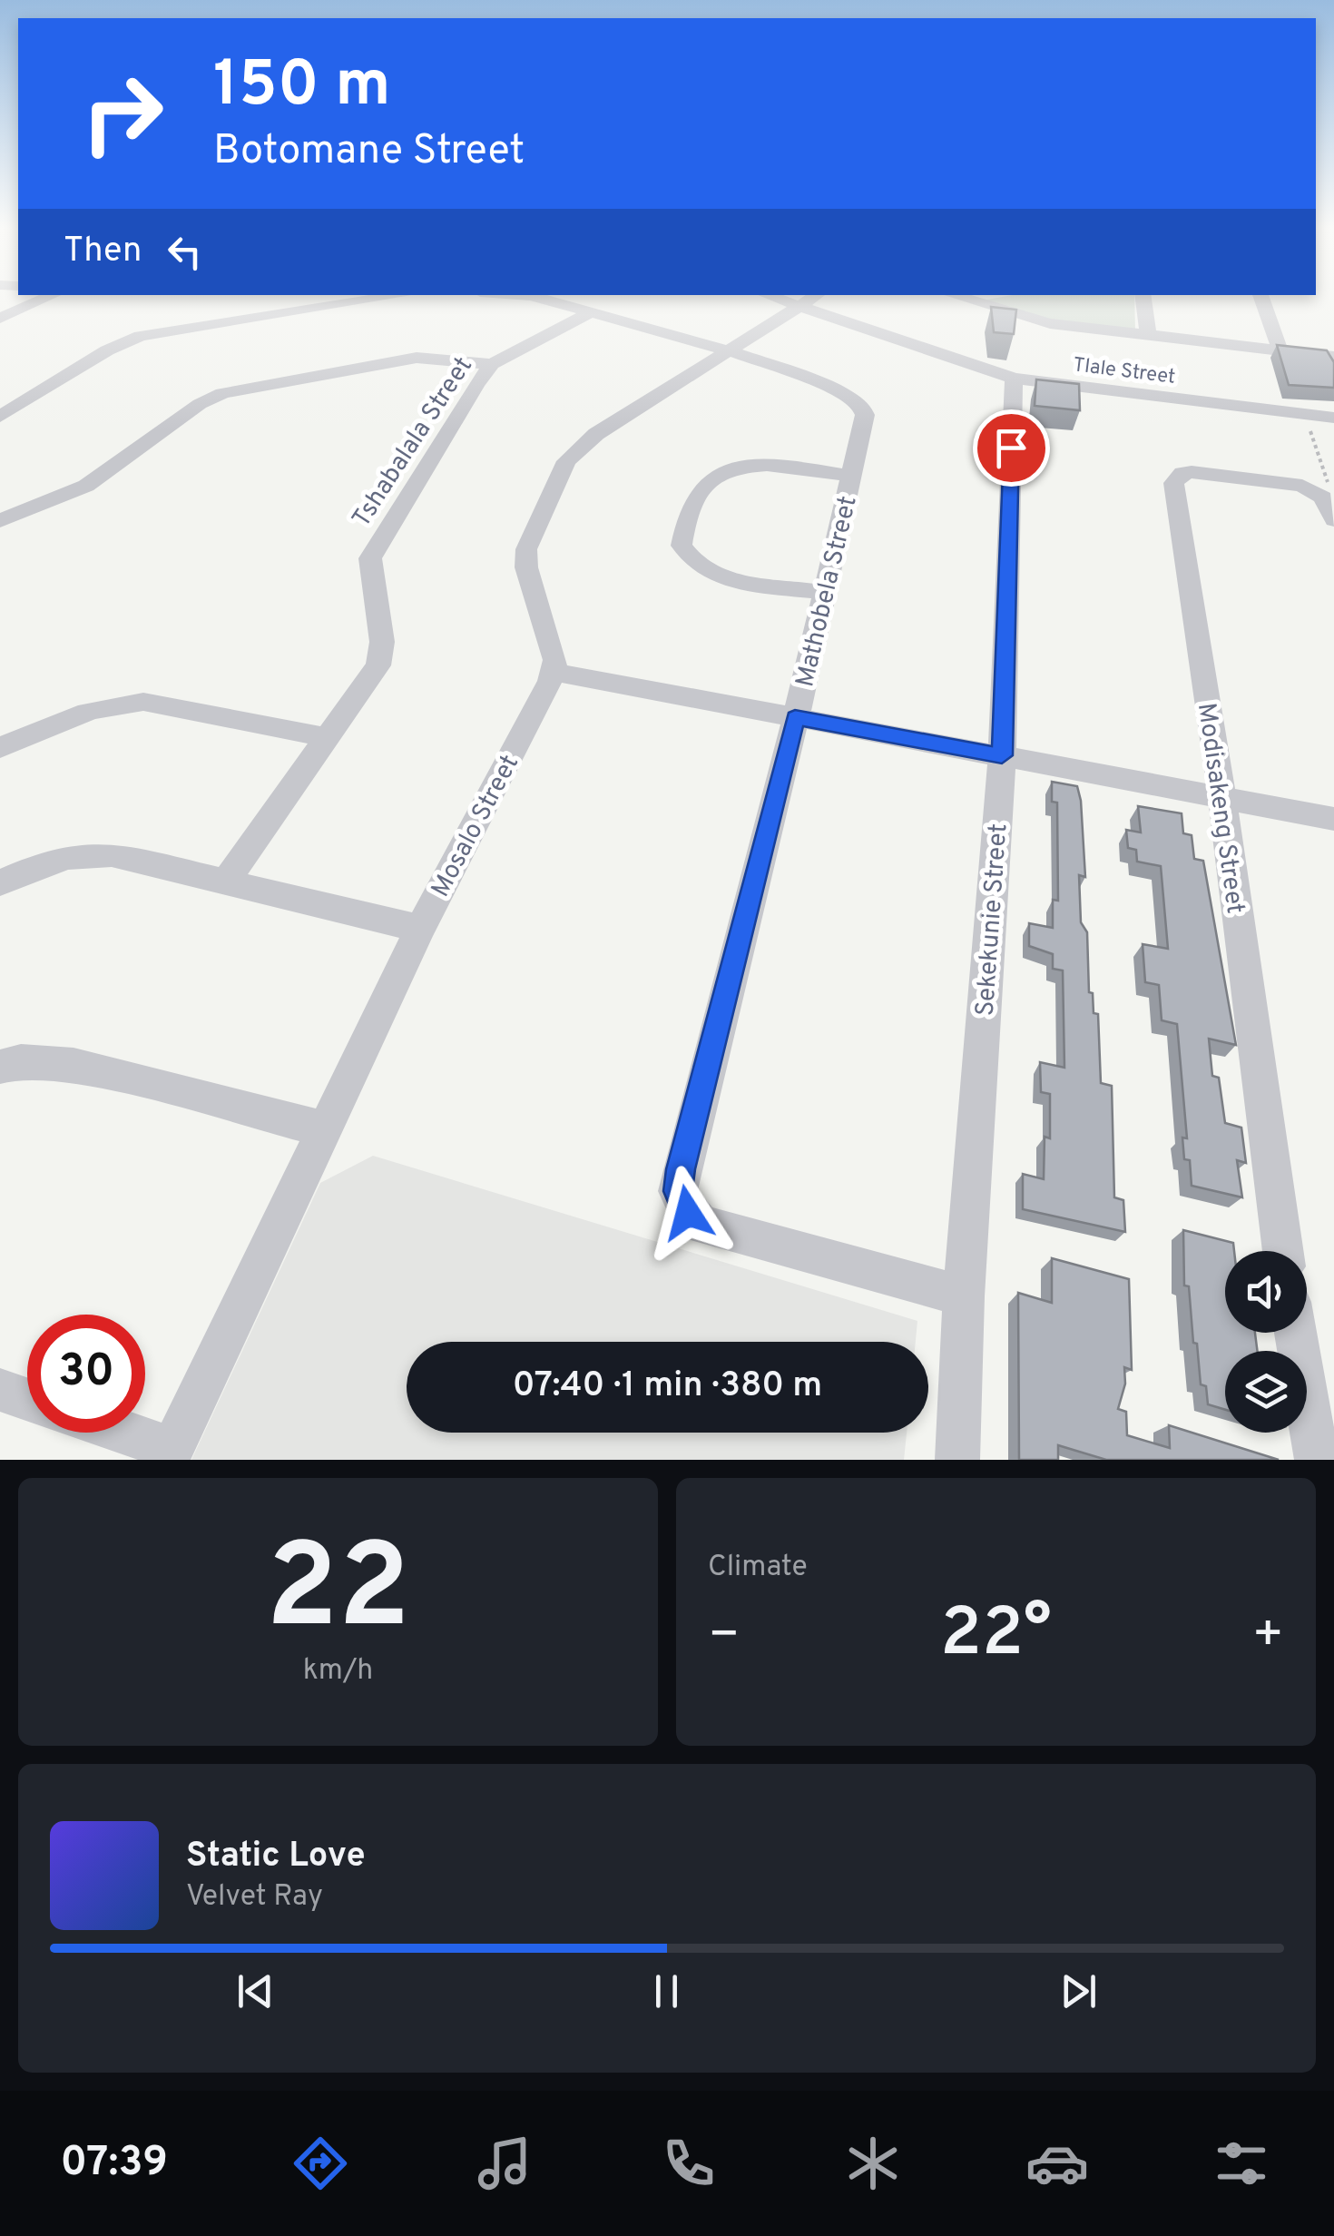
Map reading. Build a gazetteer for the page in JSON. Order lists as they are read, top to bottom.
{
  "streets": {
    "street": [
      "Tlale Street",
      "Tshabalala Street",
      "Mathobela Street",
      "Modisakeng Street",
      "Mosalo Street",
      "Sekekunie Street"
    ]
  },
  "crossings": [
    ["Tlale Street", "Sekekunie Street"],
    ["Mathobela Street", "Sekekunie Street"]
  ],
  "page": {
    "turn": ["150 m", "Botomane Street"],
    "then": "Then",
    "limit": "30",
    "trip": "07:40 · 1 min · 380 m",
    "tile": [
      ["22", "km/h"],
      "Climate"
    ],
    "heat": ["−", "22°", "+"],
    "song": ["Static Love", "Velvet Ray"],
    "tabs": "07:39"
  }
}
